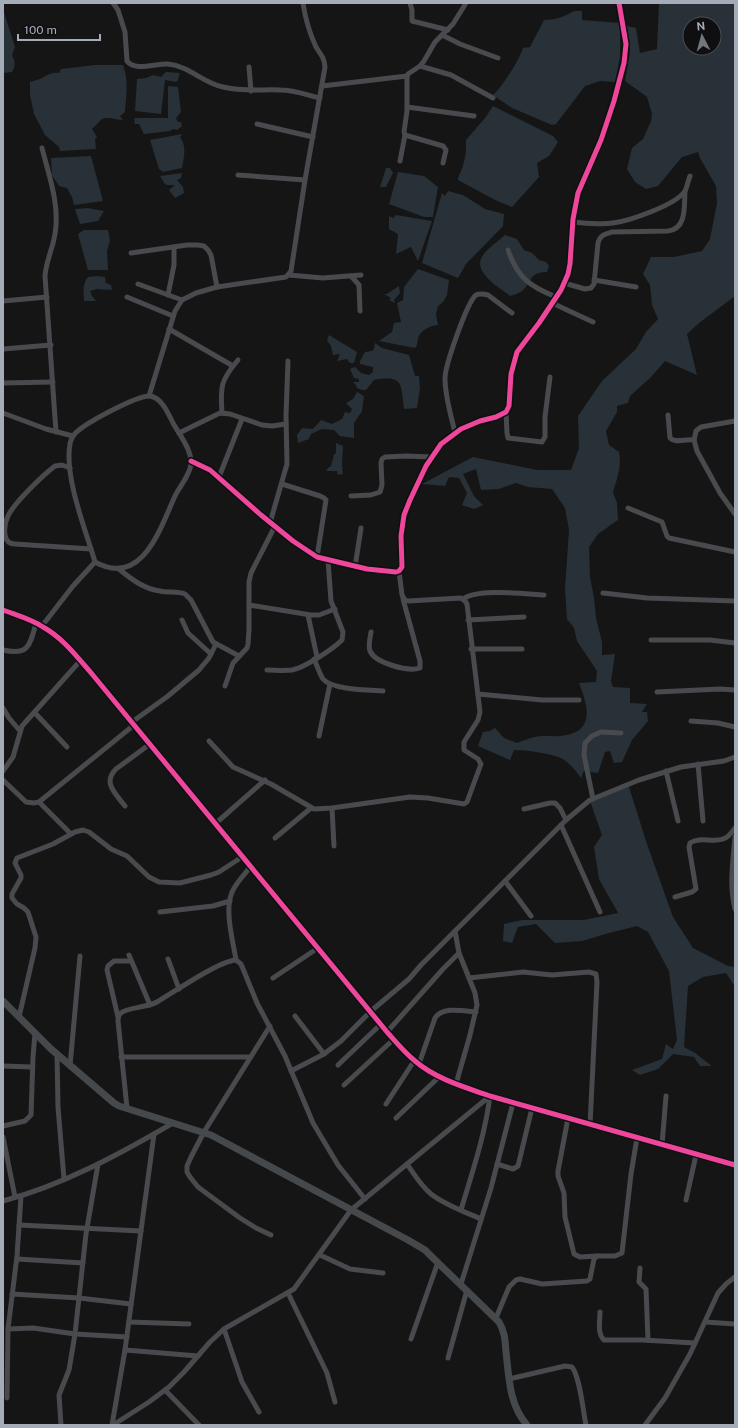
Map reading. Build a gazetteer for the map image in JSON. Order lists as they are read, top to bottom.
{
  "scale_bar": "100 m",
  "north": "top"
}
